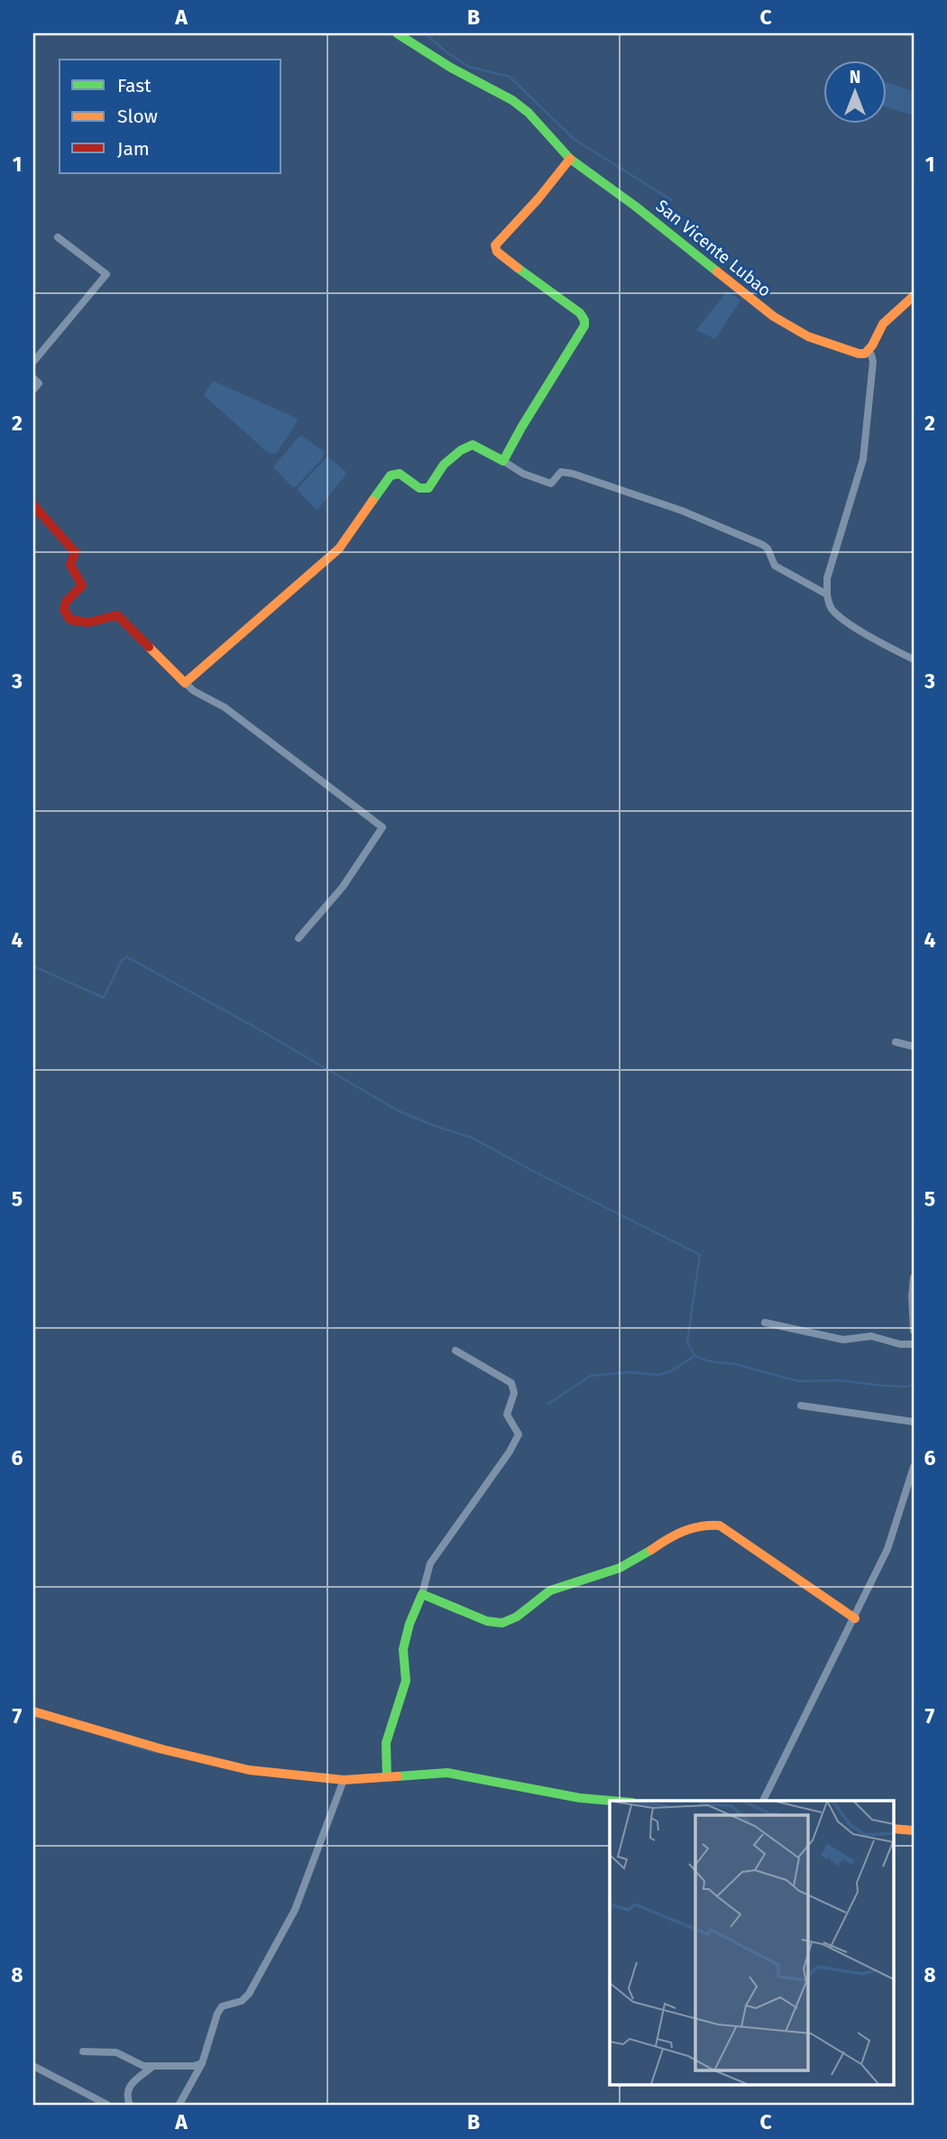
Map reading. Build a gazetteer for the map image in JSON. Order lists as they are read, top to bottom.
{
  "streets": {
    "street": ["San Vicente Lubao"]
  },
  "legend": ["Fast", "Slow", "Jam"],
  "north": "top",
  "grid": {
    "columns": ["A", "B", "C"],
    "rows": [
      "1",
      "2",
      "3",
      "4",
      "5",
      "6",
      "7",
      "8"
    ]
  }
}
